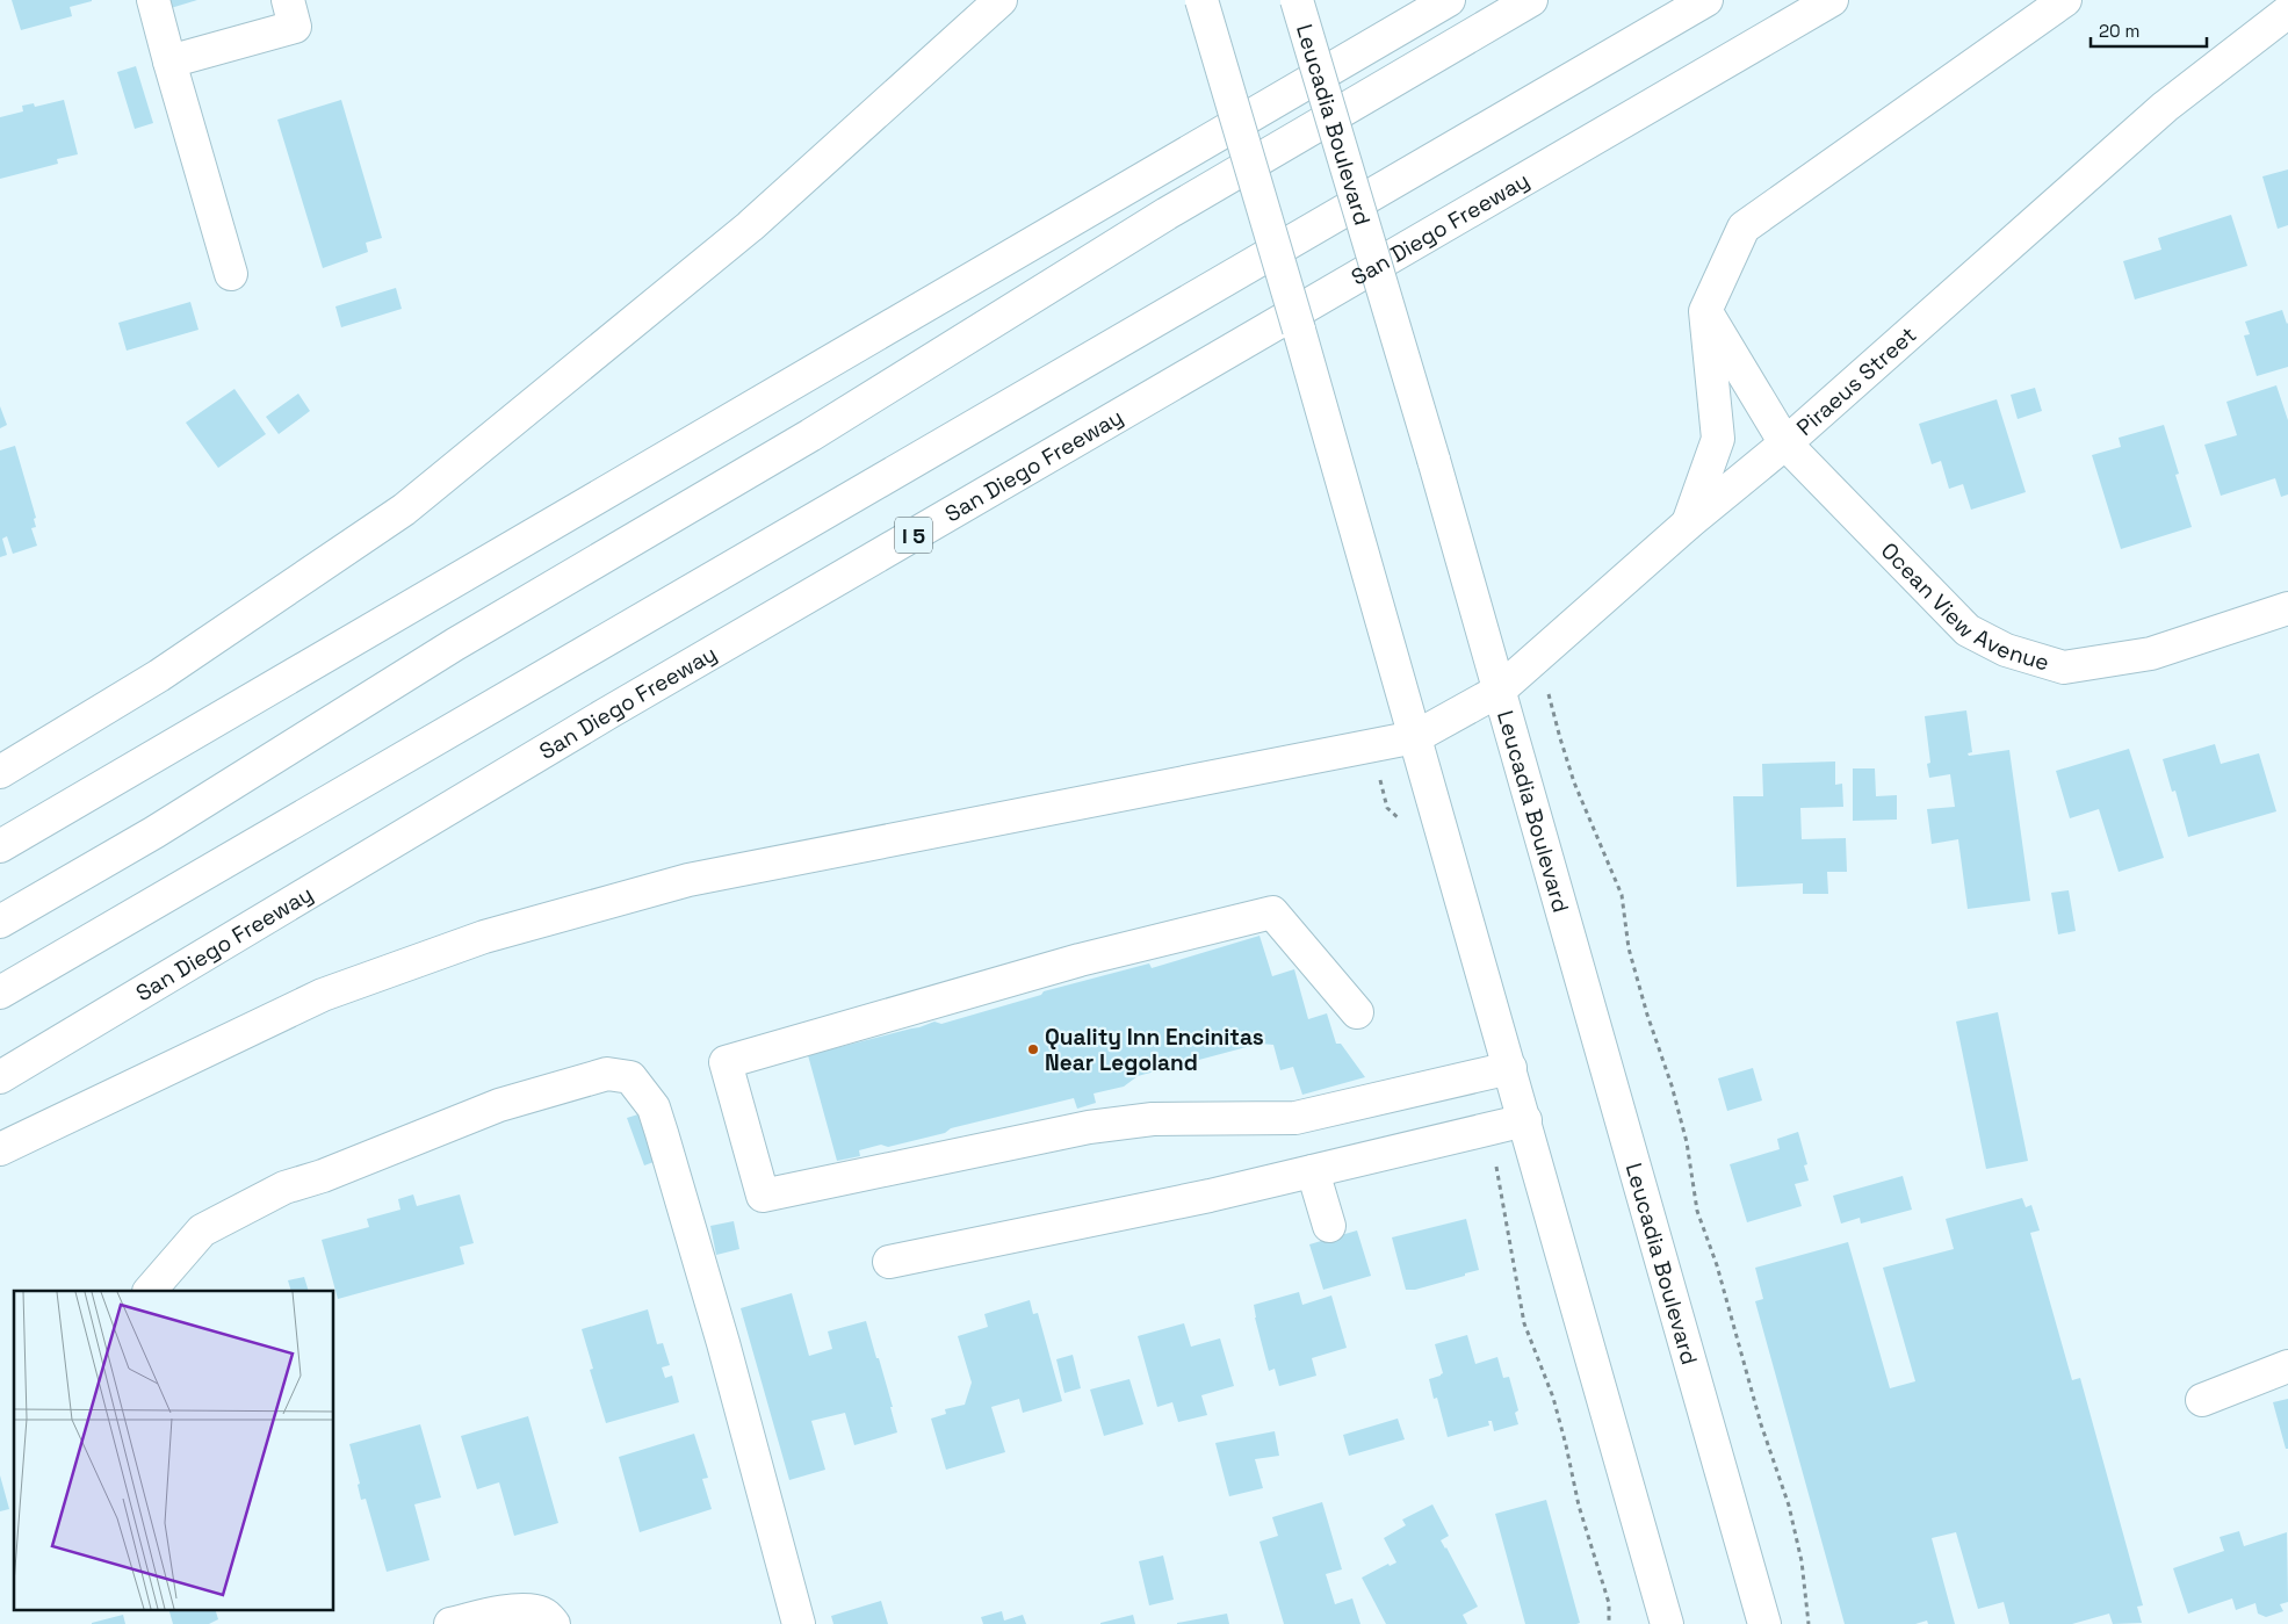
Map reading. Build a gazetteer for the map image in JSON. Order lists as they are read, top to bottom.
{
  "streets": {
    "main road": [
      "Leucadia Boulevard",
      "San Diego Freeway",
      "Piraeus Street",
      "I 5",
      "Ocean View Avenue"
    ]
  },
  "crossings": [
    ["Leucadia Boulevard", "Piraeus Street"],
    ["Piraeus Street", "Ocean View Avenue"]
  ],
  "places": ["Quality Inn Encinitas Near Legoland"],
  "scale_bar": "20 m"
}
